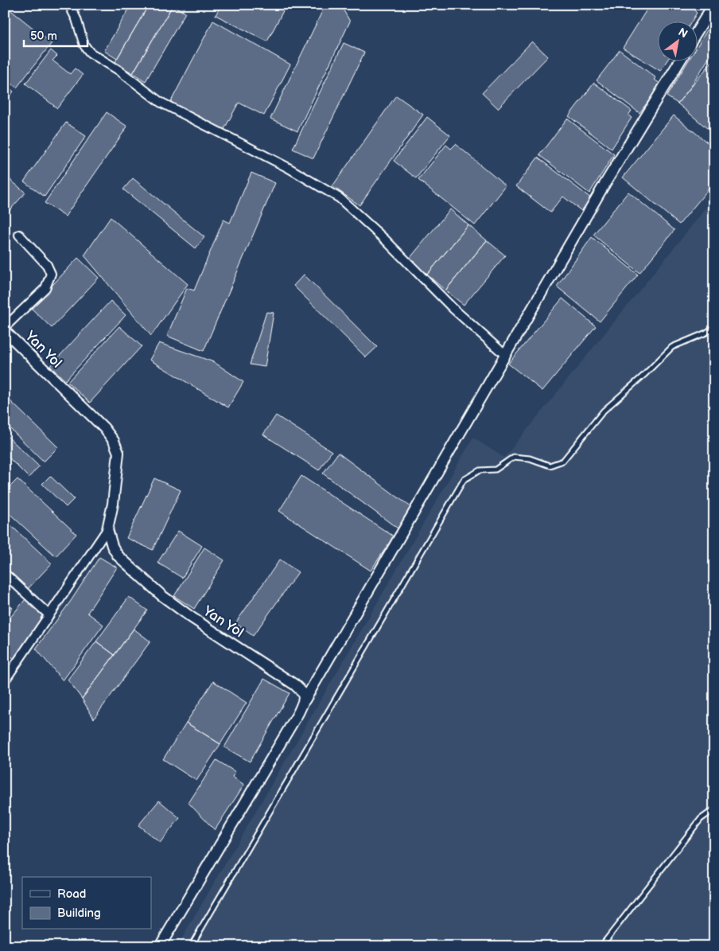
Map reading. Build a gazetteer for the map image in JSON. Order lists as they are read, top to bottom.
{
  "streets": {
    "street": ["Yan Yol"]
  },
  "legend": ["Road", "Building"],
  "scale_bar": "50 m",
  "north": "top right"
}
